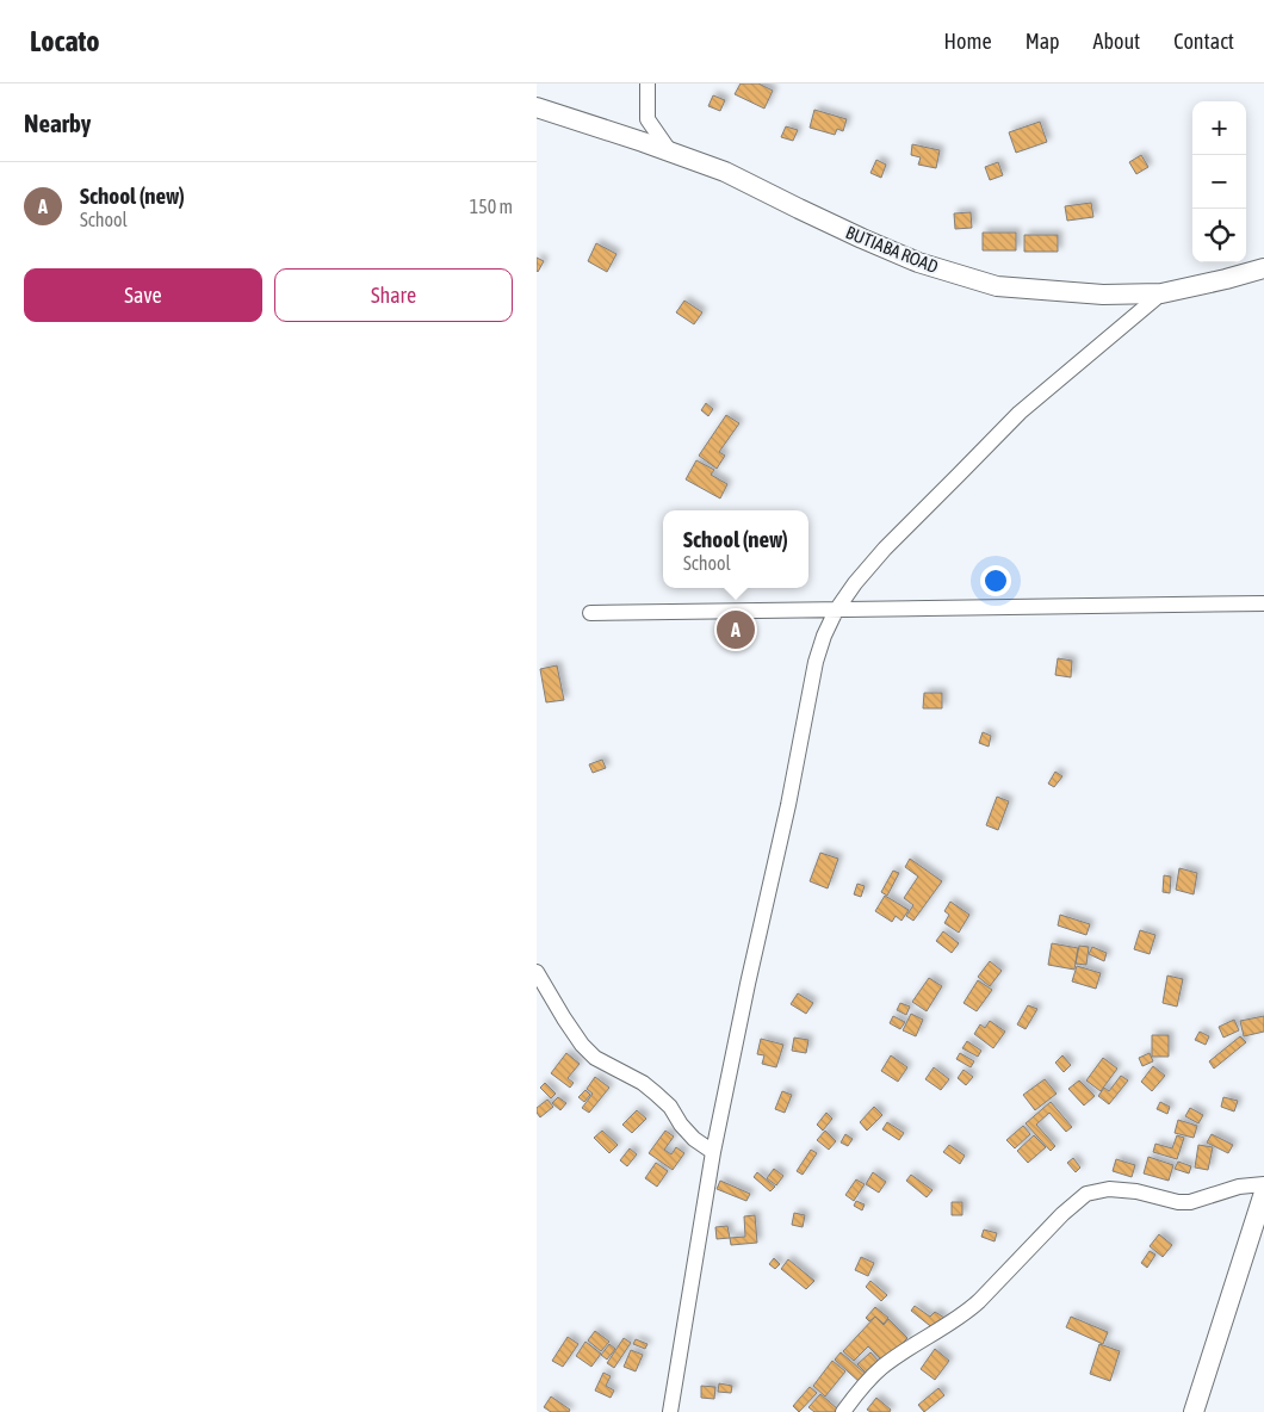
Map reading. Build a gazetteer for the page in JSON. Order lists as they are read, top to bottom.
{
  "streets": {
    "main road": ["BUTIABA ROAD"]
  },
  "page": {
    "header": "Locato",
    "nav": [
      "Home",
      "Map",
      "About",
      "Contact"
    ],
    "heading": "Nearby",
    "map_buttons": ["+", "−"],
    "list": [
      {
        "mark": "A",
        "name": "School (new)",
        "note": "School",
        "value": "150 m"
      }
    ],
    "buttons": ["Save", "Share"],
    "popup": ["School (new)", "School"],
    "pins": "A"
  }
}
